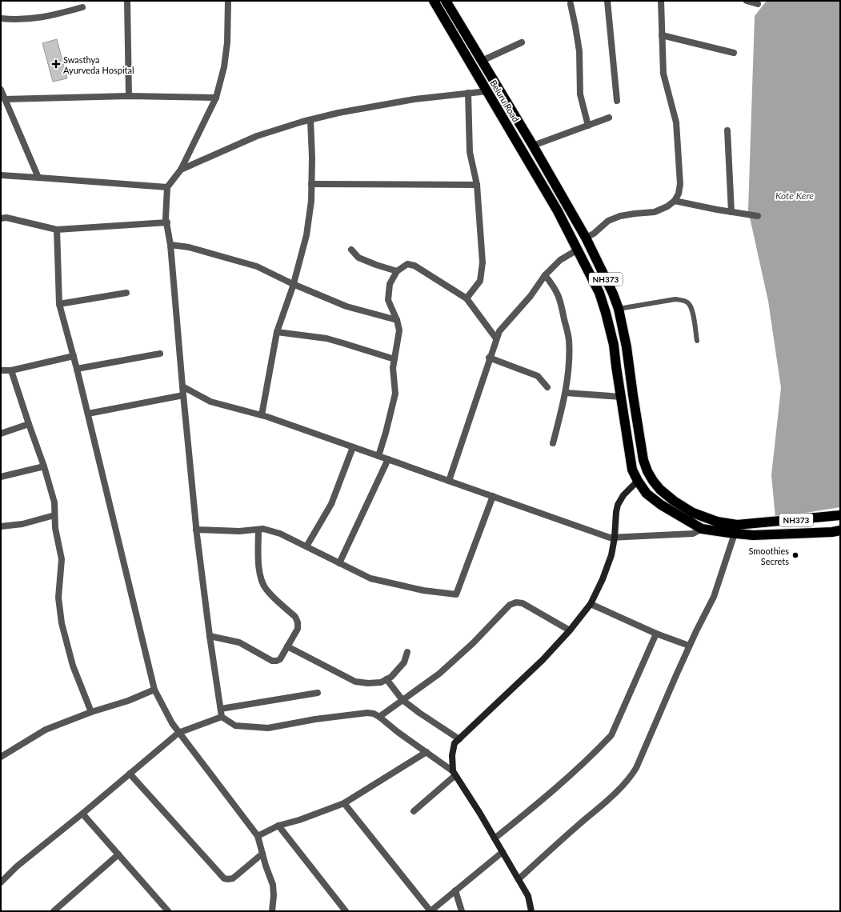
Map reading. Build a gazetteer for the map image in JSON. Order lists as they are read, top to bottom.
{
  "streets": {
    "highway": ["Beluru Road", "NH373"]
  },
  "crossings": [
    ["Beluru Road", "NH373"]
  ],
  "water": ["Kote Kere"],
  "places": {
    "health": ["Swasthya Ayurveda Hospital"],
    "other": ["Smoothies Secrets"]
  }
}
